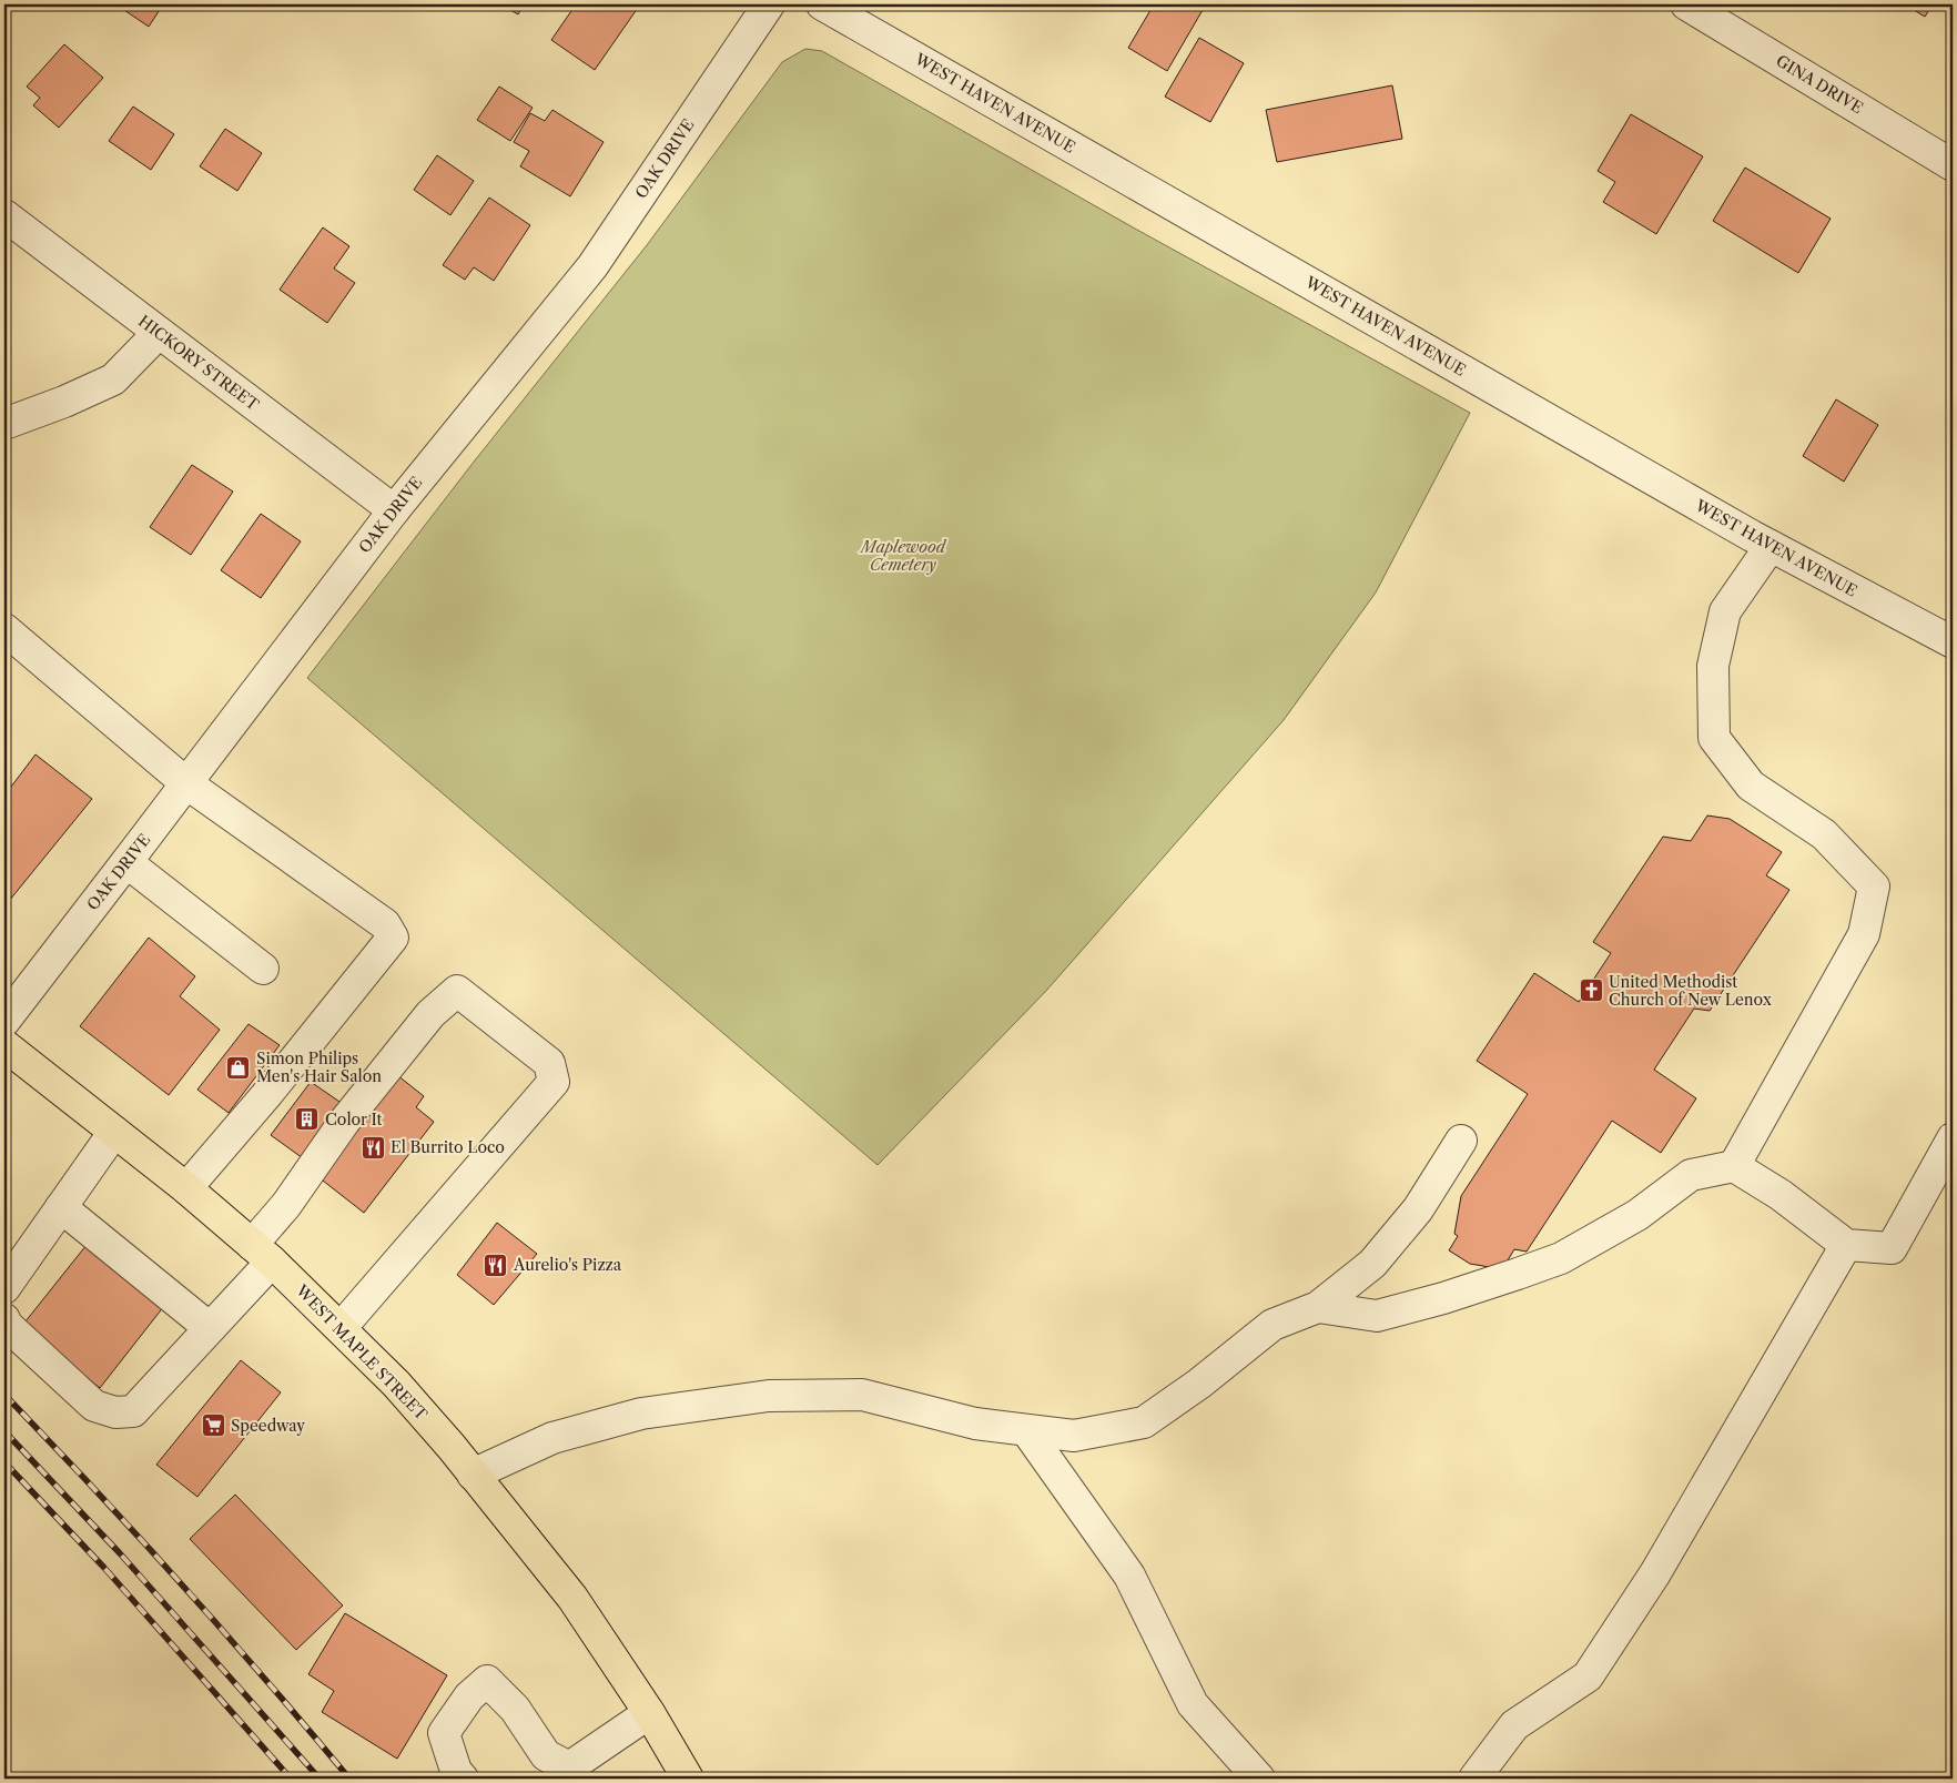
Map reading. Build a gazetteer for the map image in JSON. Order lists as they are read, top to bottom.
{
  "streets": {
    "main road": ["WEST MAPLE STREET"],
    "street": [
      "GINA DRIVE",
      "WEST HAVEN AVENUE",
      "OAK DRIVE",
      "HICKORY STREET"
    ]
  },
  "crossings": [
    ["OAK DRIVE", "HICKORY STREET"]
  ],
  "parks": ["Maplewood Cemetery"],
  "places": {
    "church": ["United Methodist Church of New Lenox"],
    "shop": ["Simon Philips Men's Hair Salon"],
    "building": ["Color It"],
    "restaurant": ["El Burrito Loco", "Aurelio's Pizza"],
    "supermarket": ["Speedway"]
  }
}
